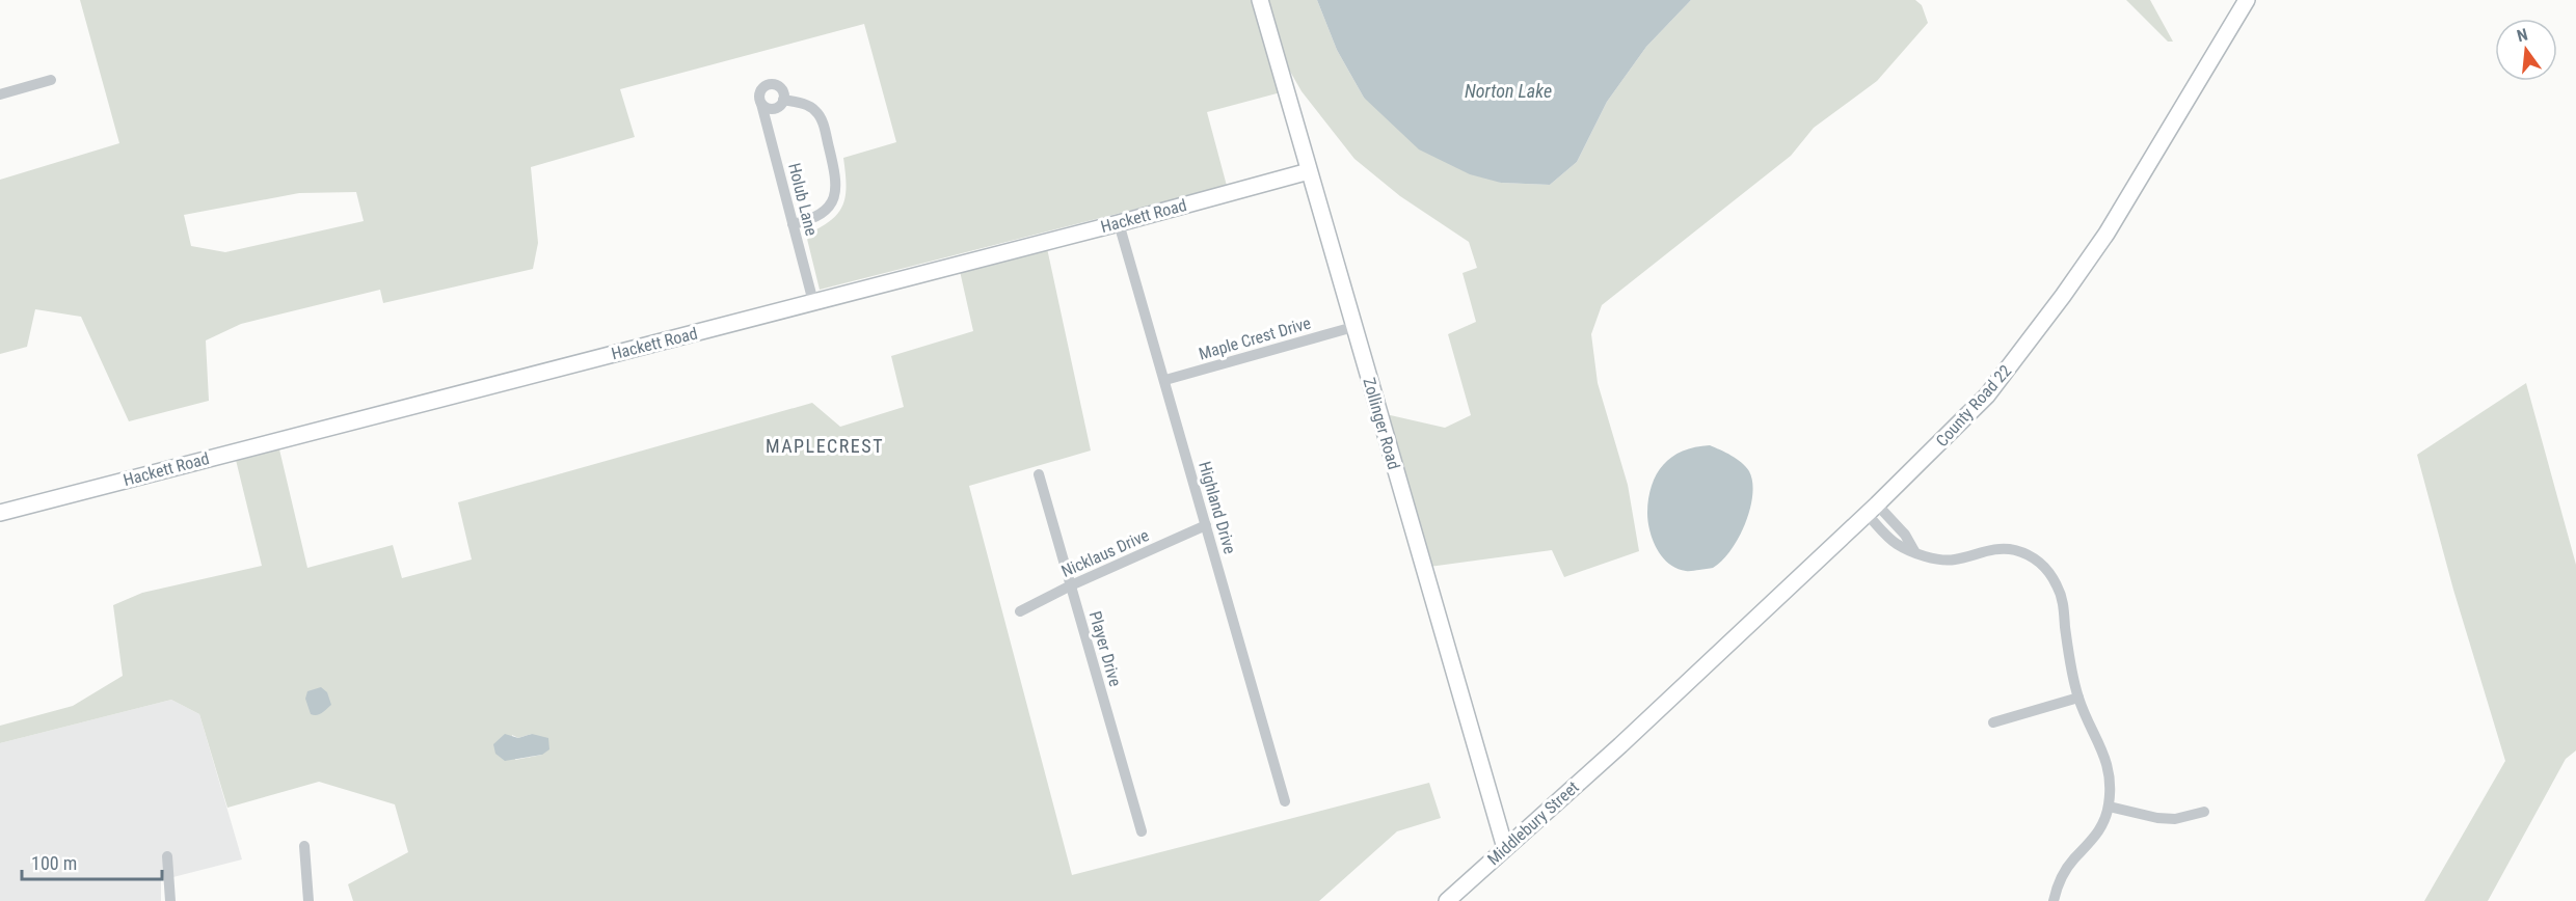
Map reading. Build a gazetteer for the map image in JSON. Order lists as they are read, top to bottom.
{
  "streets": {
    "street": [
      "Holub Lane",
      "Hackett Road",
      "Maple Crest Drive",
      "County Road 22",
      "Zollinger Road",
      "Highland Drive",
      "Nicklaus Drive",
      "Player Drive",
      "Middlebury Street"
    ]
  },
  "crossings": [
    ["Holub Lane", "Hackett Road"],
    ["Hackett Road", "Zollinger Road"],
    ["Hackett Road", "Highland Drive"],
    ["Maple Crest Drive", "Zollinger Road"],
    ["Maple Crest Drive", "Highland Drive"],
    ["County Road 22", "Middlebury Street"],
    ["Zollinger Road", "Middlebury Street"],
    ["Highland Drive", "Nicklaus Drive"],
    ["Nicklaus Drive", "Player Drive"]
  ],
  "districts": ["MAPLECREST"],
  "water": ["Norton Lake"],
  "scale_bar": "100 m",
  "north": "top"
}
